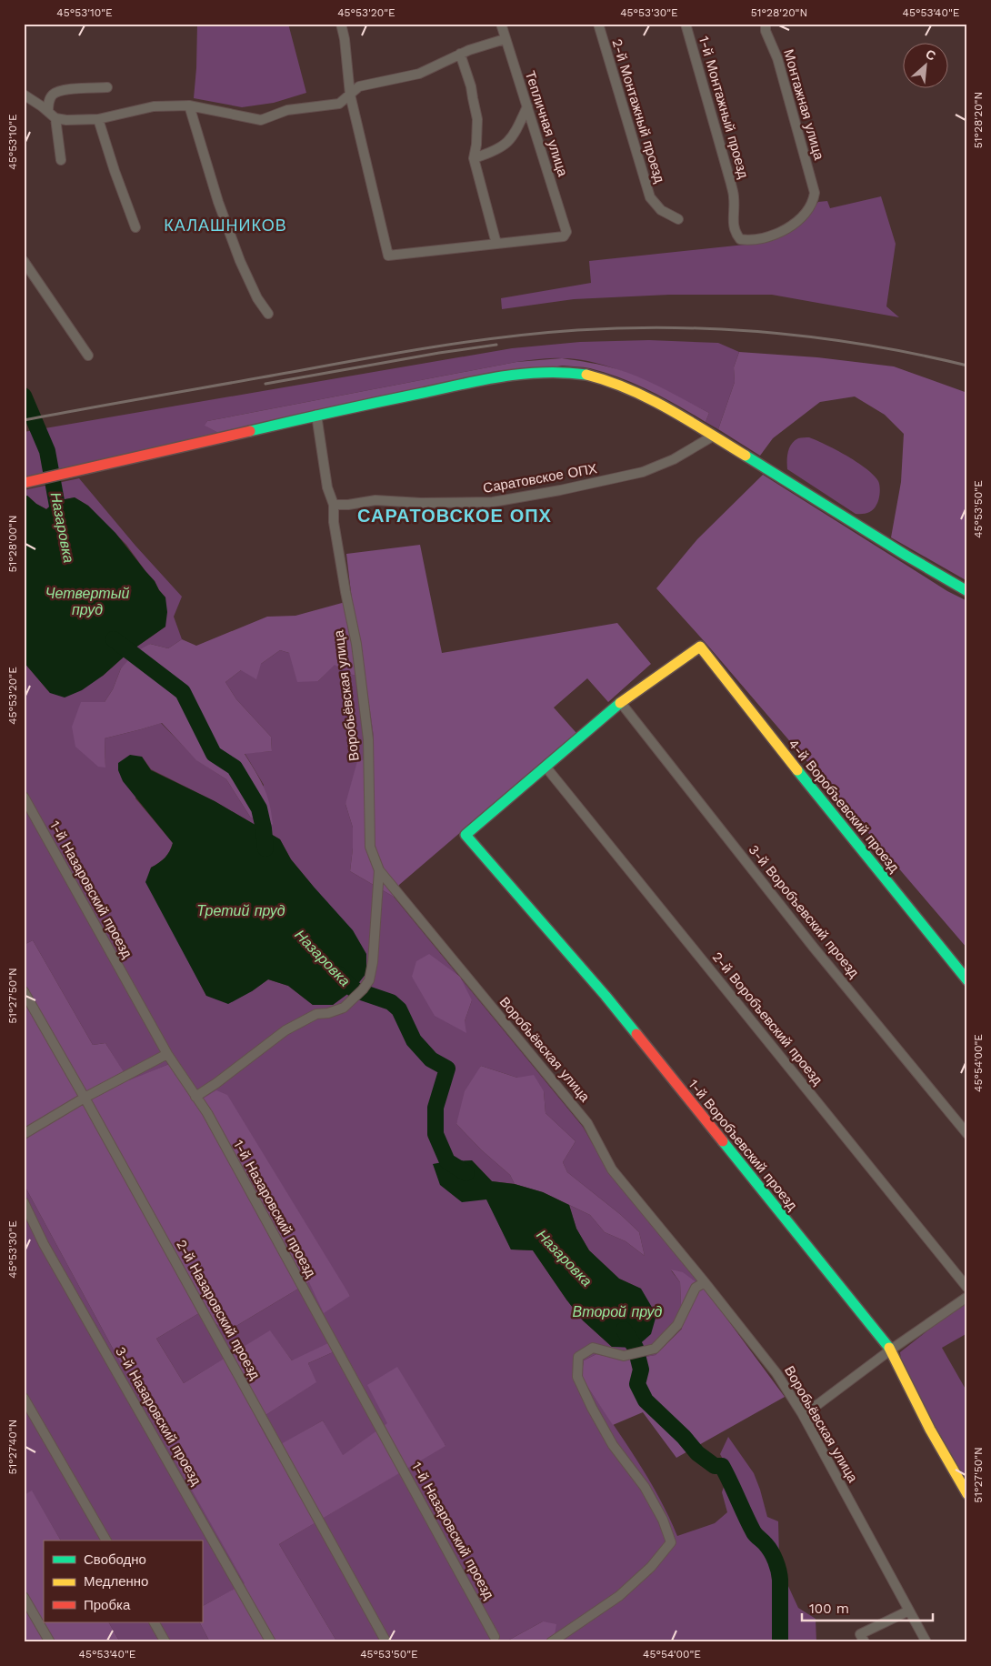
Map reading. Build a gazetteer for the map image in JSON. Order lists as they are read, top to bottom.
{
  "streets": {
    "street": [
      "Монтажная улица",
      "1-й Монтажный проезд",
      "2-й Монтажный проезд",
      "Тепличная улица",
      "Саратовское ОПХ",
      "Воробьёвская улица",
      "4-й Воробъевский проезд",
      "1-й Назаровский проезд",
      "3-й Воробъевский проезд",
      "2-й Воробъевский проезд",
      "1-й Воробъевский проезд",
      "2-й Назаровский проезд",
      "3-й Назаровский проезд"
    ]
  },
  "crossings": [
    ["Монтажная улица", "1-й Монтажный проезд"],
    ["Саратовское ОПХ", "Воробьёвская улица"],
    ["4-й Воробъевский проезд", "3-й Воробъевский проезд"],
    ["2-й Воробъевский проезд", "1-й Воробъевский проезд"]
  ],
  "districts": ["КАЛАШНИКОВ", "САРАТОВСКОЕ ОПХ"],
  "water": [
    "Назаровка",
    "Четвертый пруд",
    "Третий пруд",
    "Второй пруд"
  ],
  "legend": ["Свободно", "Медленно", "Пробка"],
  "scale_bar": "100 m",
  "north": "top right",
  "coordinates": [
    "45°53'10\"E",
    "45°53'20\"E",
    "45°53'30\"E",
    "51°28'20\"N",
    "45°53'40\"E",
    "45°53'50\"E",
    "51°28'00\"N",
    "51°27'50\"N",
    "45°54'00\"E",
    "51°27'40\"N"
  ]
}
